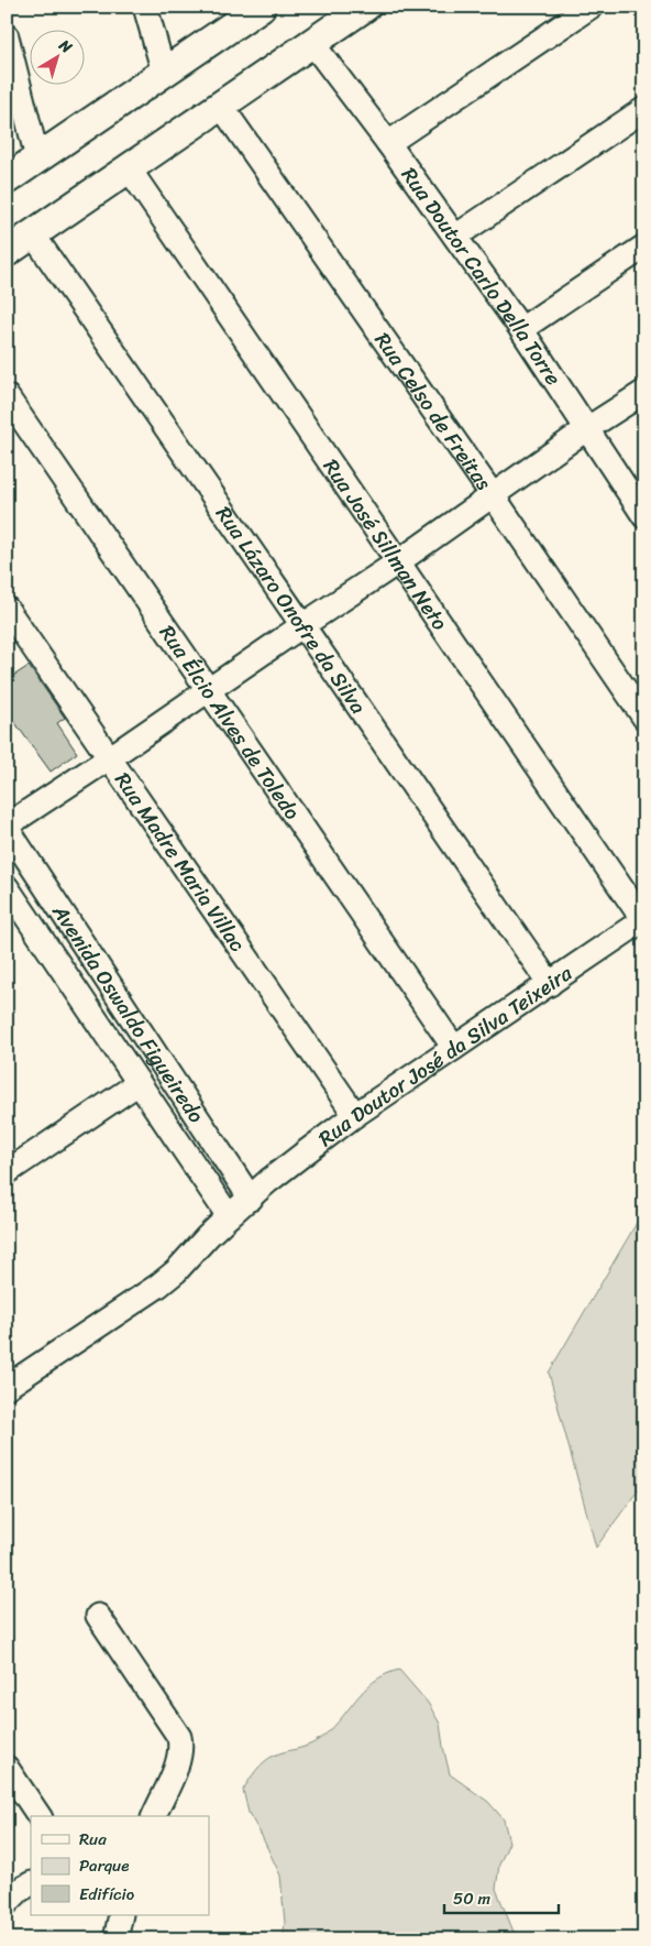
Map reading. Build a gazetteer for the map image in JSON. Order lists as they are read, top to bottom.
{
  "streets": {
    "street": [
      "Rua Doutor Carlo Della Torre",
      "Rua Celso de Freitas",
      "Rua José Sillman Neto",
      "Rua Lázaro Onofre da Silva",
      "Rua Élcio Alves de Toledo",
      "Rua Madre Maria Villac",
      "Avenida Oswaldo Figueiredo",
      "Rua Doutor José da Silva Teixeira"
    ]
  },
  "crossings": [
    ["Rua José Sillman Neto", "Rua Doutor José da Silva Teixeira"],
    ["Rua Lázaro Onofre da Silva", "Rua Doutor José da Silva Teixeira"],
    ["Rua Élcio Alves de Toledo", "Rua Doutor José da Silva Teixeira"],
    ["Rua Madre Maria Villac", "Rua Doutor José da Silva Teixeira"],
    ["Avenida Oswaldo Figueiredo", "Rua Doutor José da Silva Teixeira"]
  ],
  "legend": ["Rua", "Parque", "Edifício"],
  "scale_bar": "50 m",
  "north": "top right"
}
